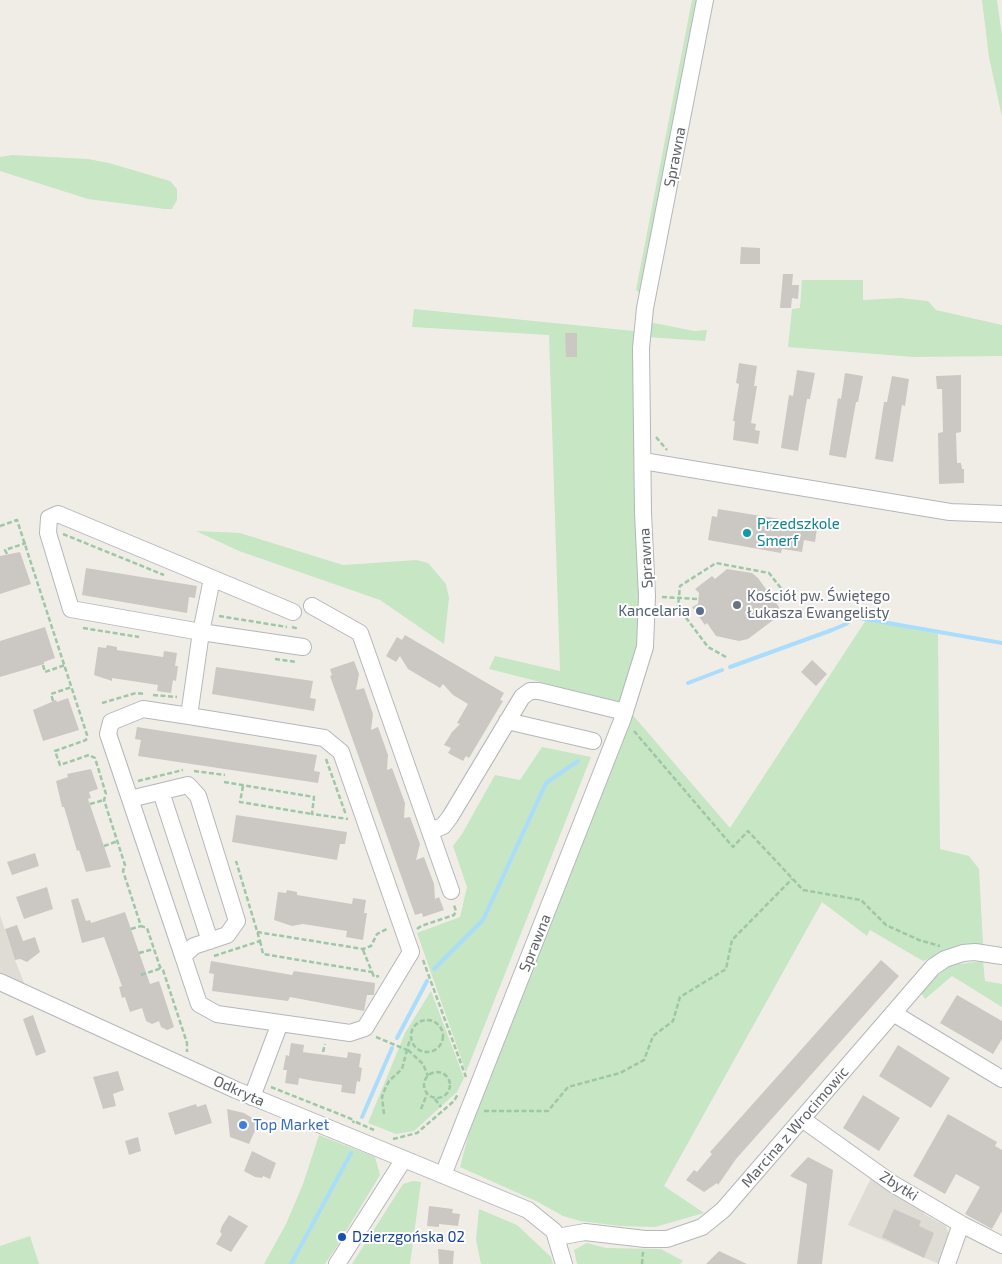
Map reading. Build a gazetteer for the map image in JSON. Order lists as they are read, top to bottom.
{
  "streets": {
    "street": [
      "Sprawna",
      "Odkryta",
      "Marcina z Wrocimowic",
      "Zbytki"
    ]
  },
  "crossings": [
    ["Sprawna", "Odkryta"],
    ["Odkryta", "Marcina z Wrocimowic"],
    ["Marcina z Wrocimowic", "Zbytki"]
  ],
  "places": [
    "Przedszkole Smerf",
    "Kościół pw. Świętego Łukasza Ewangelisty",
    "Kancelaria",
    "Top Market",
    "Dzierzgońska 02"
  ]
}
